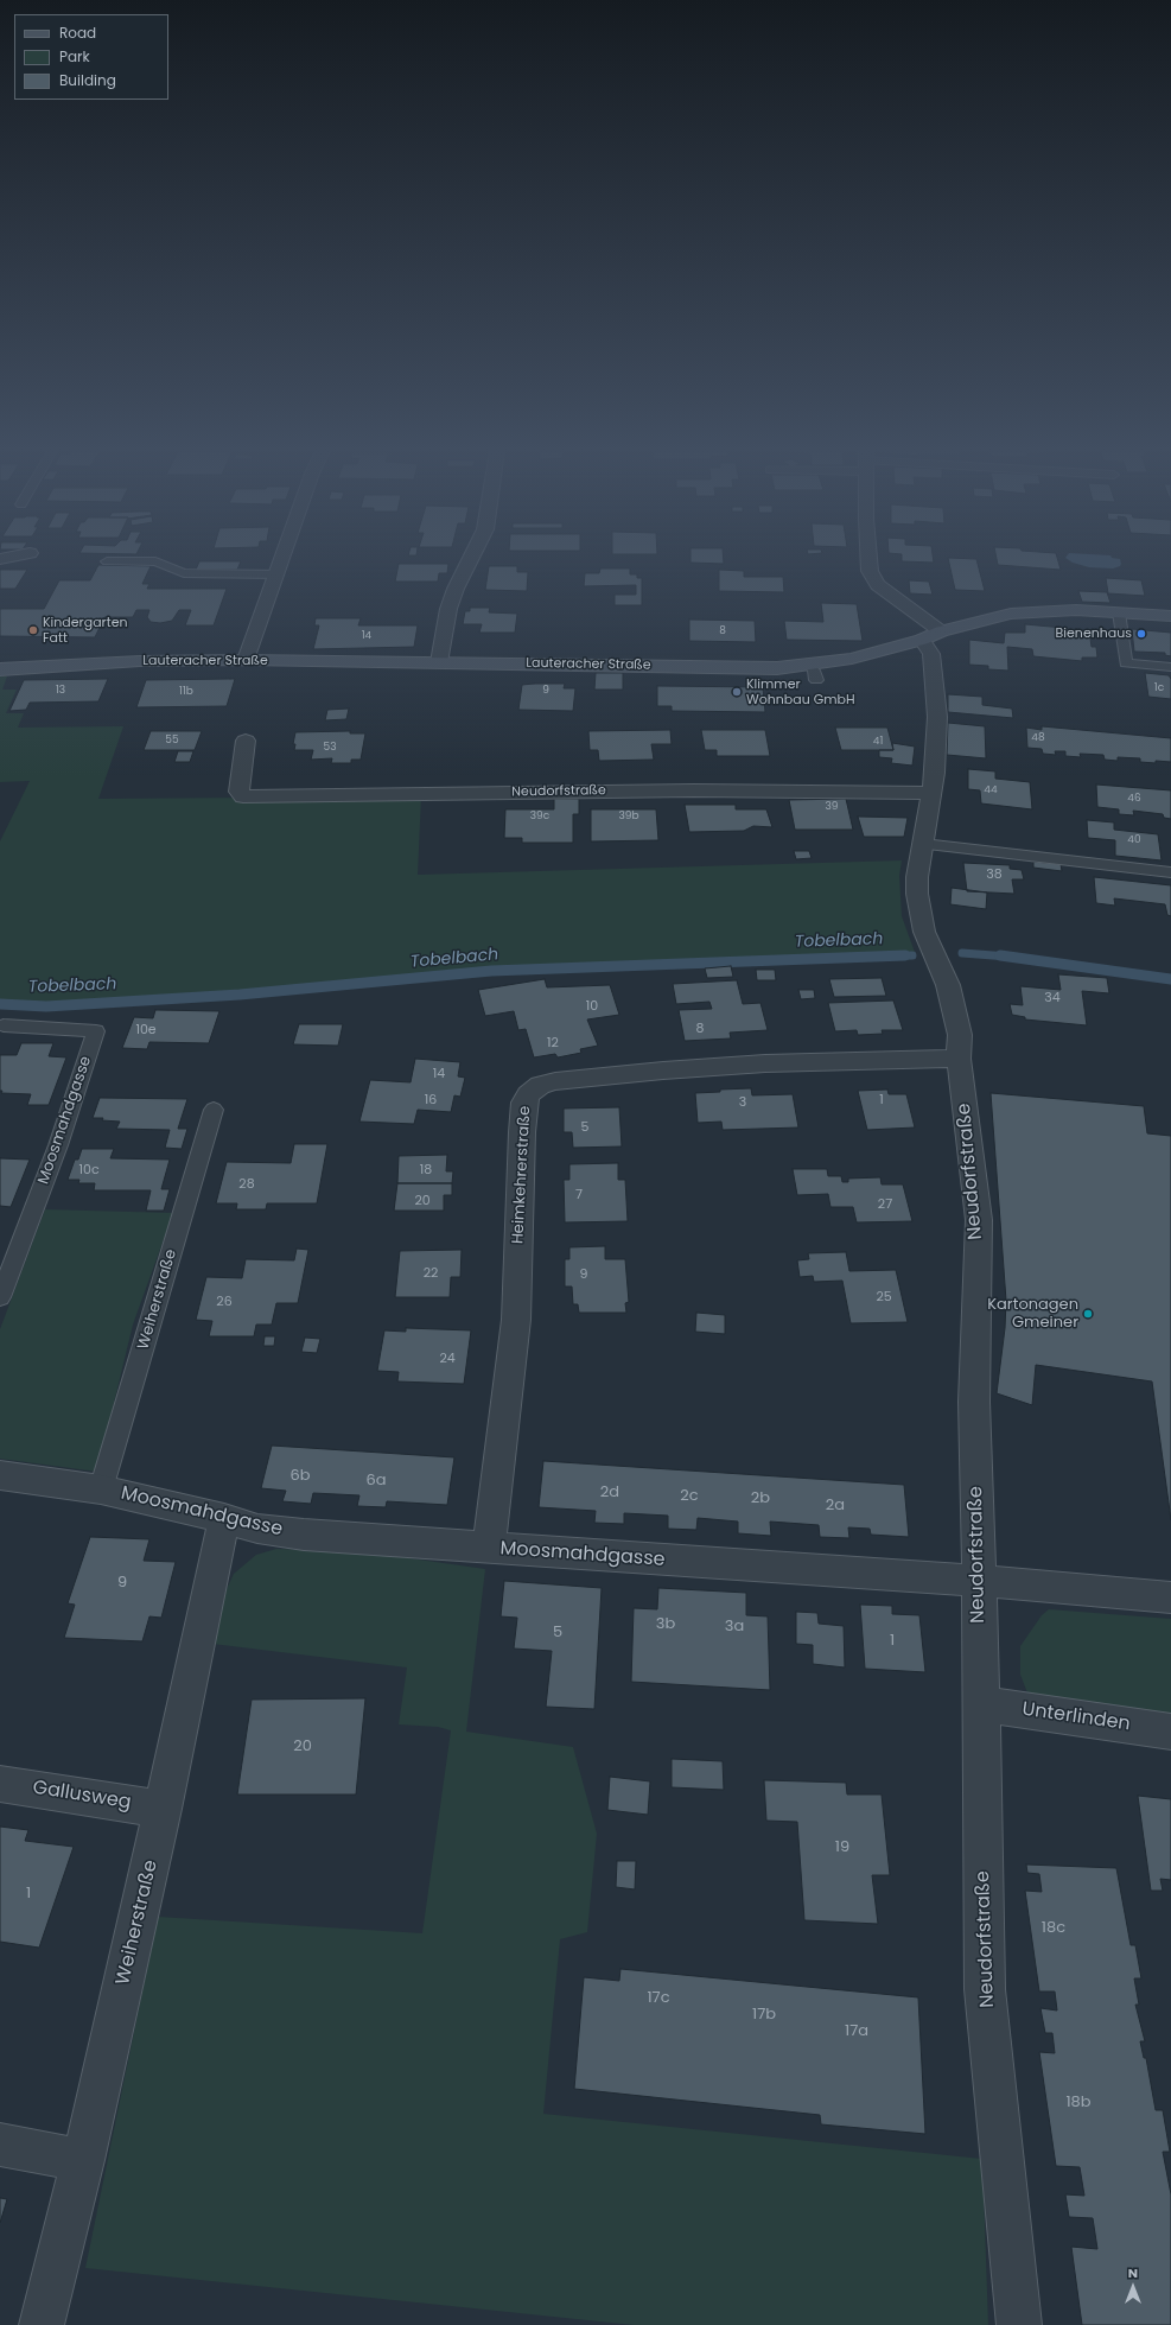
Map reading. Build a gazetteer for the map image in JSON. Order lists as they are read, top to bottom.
{
  "streets": {
    "street": [
      "Lauteracher Straße",
      "Neudorfstraße",
      "Moosmahdgasse",
      "Heimkehrerstraße",
      "Weiherstraße",
      "Unterlinden",
      "Gallusweg"
    ]
  },
  "crossings": [
    ["Lauteracher Straße", "Neudorfstraße"],
    ["Neudorfstraße", "Moosmahdgasse"],
    ["Neudorfstraße", "Heimkehrerstraße"],
    ["Neudorfstraße", "Unterlinden"],
    ["Moosmahdgasse", "Heimkehrerstraße"],
    ["Moosmahdgasse", "Weiherstraße"],
    ["Weiherstraße", "Gallusweg"]
  ],
  "water": ["Tobelbach"],
  "places": [
    "Kindergarten Fatt",
    "Bienenhaus",
    "Klimmer Wohnbau GmbH",
    "Kartonagen Gmeiner"
  ],
  "house_numbers": [
    "8",
    "14",
    "1c",
    "13",
    "9",
    "11b",
    "48",
    "55",
    "41",
    "53",
    "44",
    "46",
    "39",
    "39c",
    "39b",
    "40",
    "38",
    "34",
    "10",
    "8",
    "10e",
    "12",
    "14",
    "16",
    "1",
    "3",
    "5",
    "10c",
    "18",
    "28",
    "7",
    "20",
    "27",
    "22",
    "9",
    "25",
    "26",
    "24",
    "6b",
    "6a",
    "2d",
    "2c",
    "2b",
    "2a",
    "9",
    "3b",
    "3a",
    "5",
    "1",
    "20",
    "19",
    "1",
    "18c",
    "17c",
    "17b",
    "17a",
    "18b"
  ],
  "legend": ["Road", "Park", "Building"],
  "north": "top"
}
